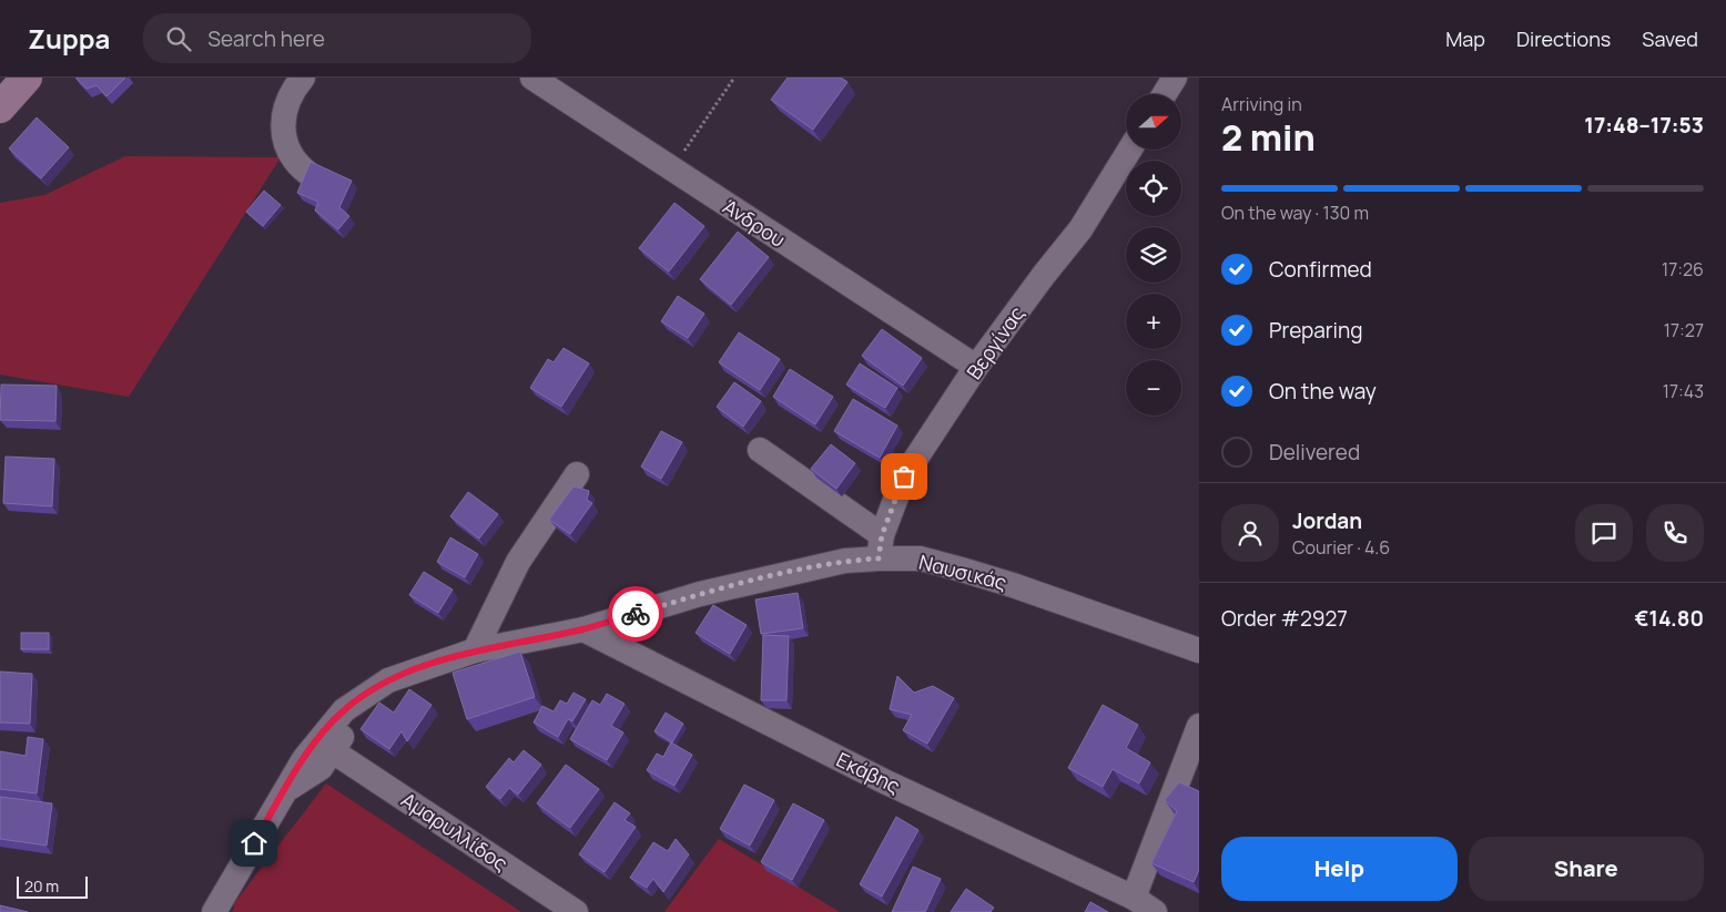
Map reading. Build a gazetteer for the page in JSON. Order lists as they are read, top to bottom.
{
  "streets": {
    "street": [
      "Άνδρου",
      "Βεργίνας",
      "Ναυσικάς",
      "Εκάβης",
      "Αμαρυλλίδος"
    ]
  },
  "crossings": [
    ["Άνδρου", "Βεργίνας"],
    ["Βεργίνας", "Ναυσικάς"],
    ["Ναυσικάς", "Εκάβης"]
  ],
  "scale_bar": "20 m",
  "north": "right",
  "page": {
    "header": "Zuppa",
    "search": "Search here",
    "nav": ["Map", "Directions", "Saved"],
    "heading": ["2 min", "Arriving in", "17:48–17:53"],
    "panel": [
      "Jordan",
      "Courier · 4.6",
      "Order #2927",
      "€14.80"
    ],
    "map_buttons": ["+", "−"],
    "bar": "On the way · 130 m",
    "list": [
      ["Confirmed", "17:26"],
      ["Preparing", "17:27"],
      ["On the way", "17:43"],
      "Delivered"
    ],
    "buttons": ["Help", "Share"],
    "scale": "20 m"
  }
}
